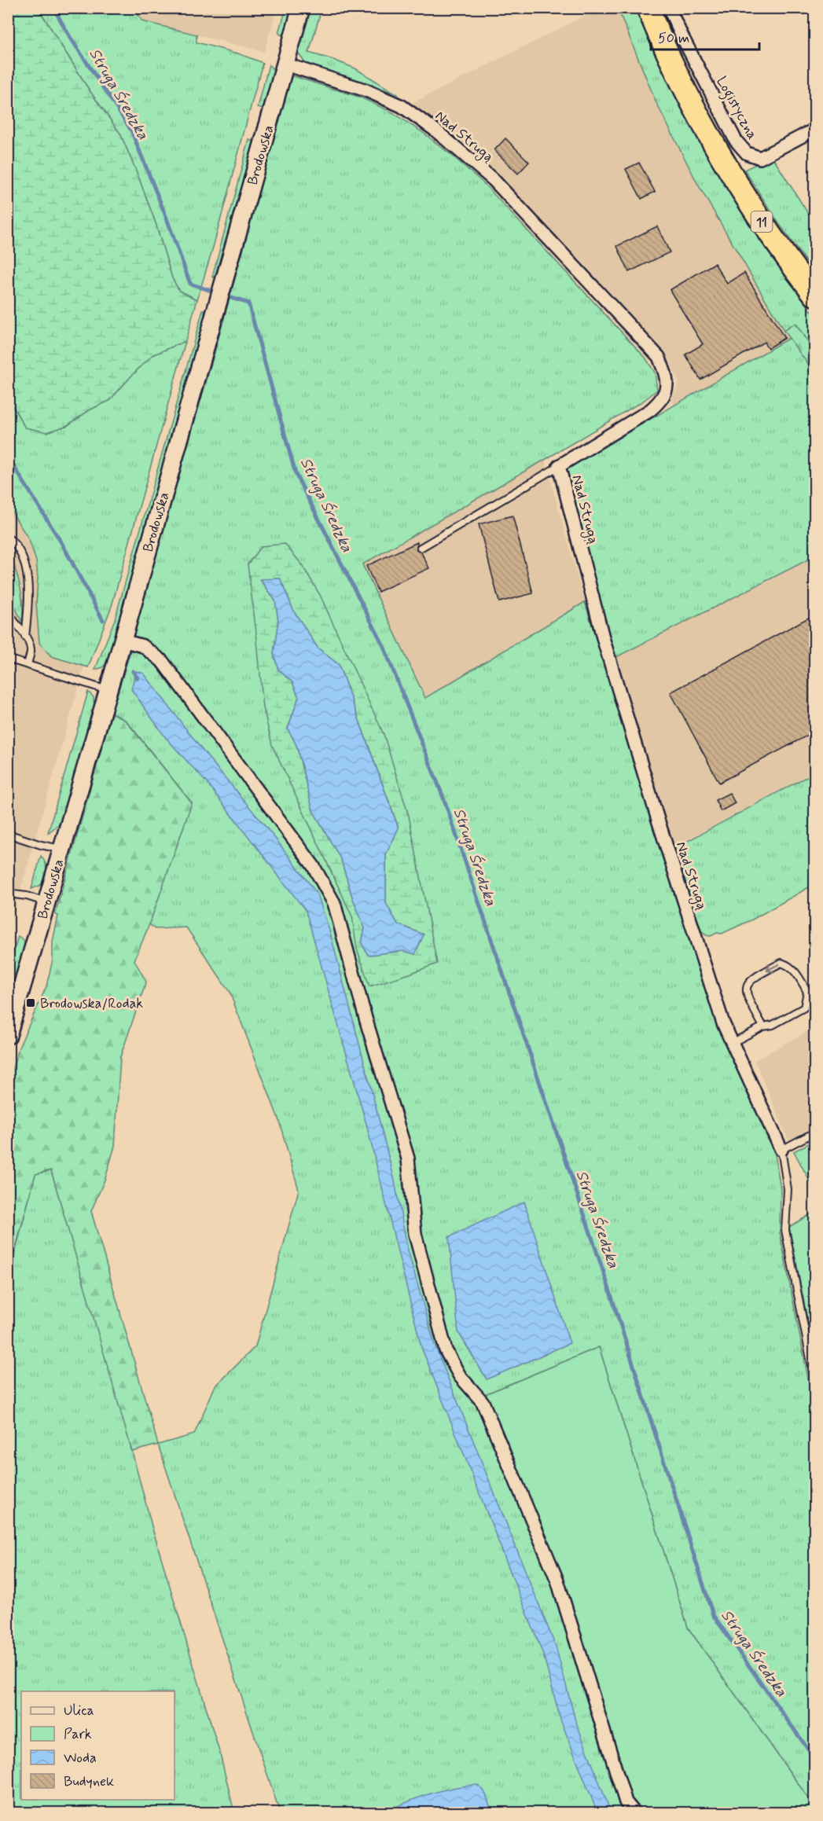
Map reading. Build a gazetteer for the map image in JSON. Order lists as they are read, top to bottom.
{
  "streets": {
    "highway": ["11"],
    "street": ["Logistyczna", "Nad Strugą", "Brodowska"]
  },
  "crossings": [
    ["Nad Strugą", "Brodowska"]
  ],
  "water": ["Struga Średzka"],
  "places": {
    "transit": ["Brodowska/Rodak"]
  },
  "legend": [
    "Ulica",
    "Park",
    "Woda",
    "Budynek"
  ],
  "scale_bar": "50 m"
}
